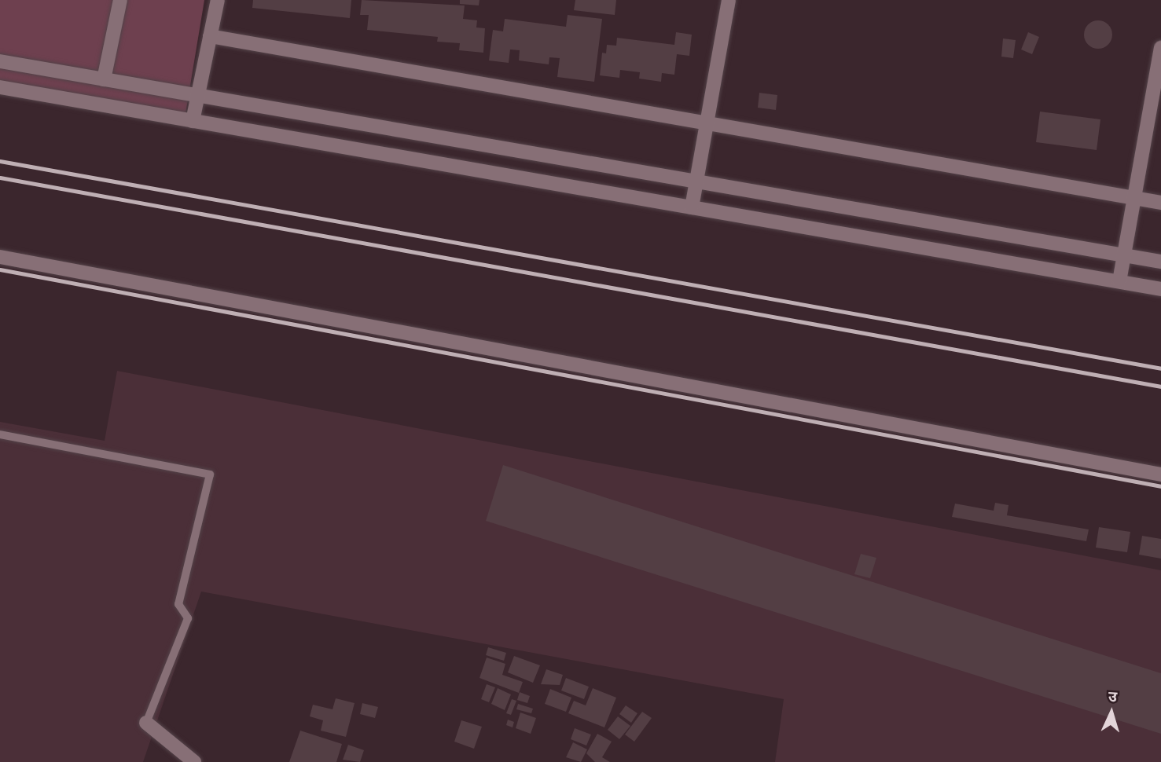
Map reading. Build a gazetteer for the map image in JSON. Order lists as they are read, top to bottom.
{
  "north": "top"
}
